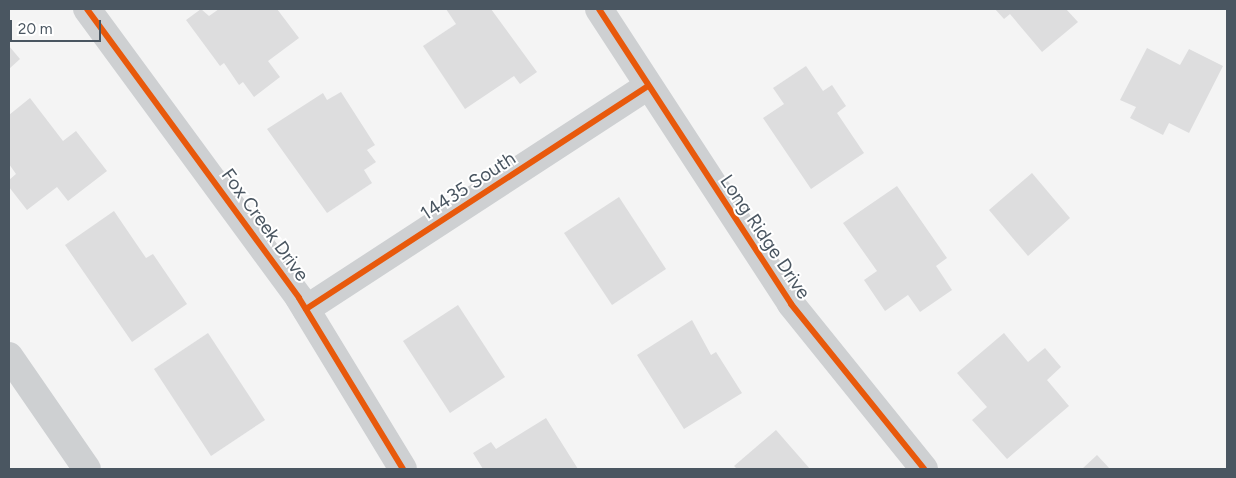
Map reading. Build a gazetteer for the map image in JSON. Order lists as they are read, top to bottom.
{
  "streets": {
    "street": ["14435 South", "Fox Creek Drive", "Long Ridge Drive"]
  },
  "crossings": [
    ["14435 South", "Fox Creek Drive"],
    ["14435 South", "Long Ridge Drive"]
  ],
  "scale_bar": "20 m"
}
